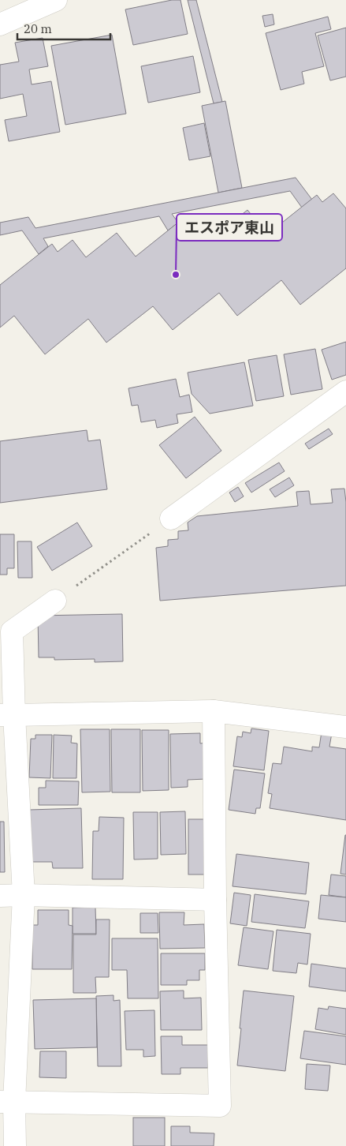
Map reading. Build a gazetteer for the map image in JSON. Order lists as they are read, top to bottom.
{
  "places": ["エスポア東山"],
  "scale_bar": "20 m"
}
